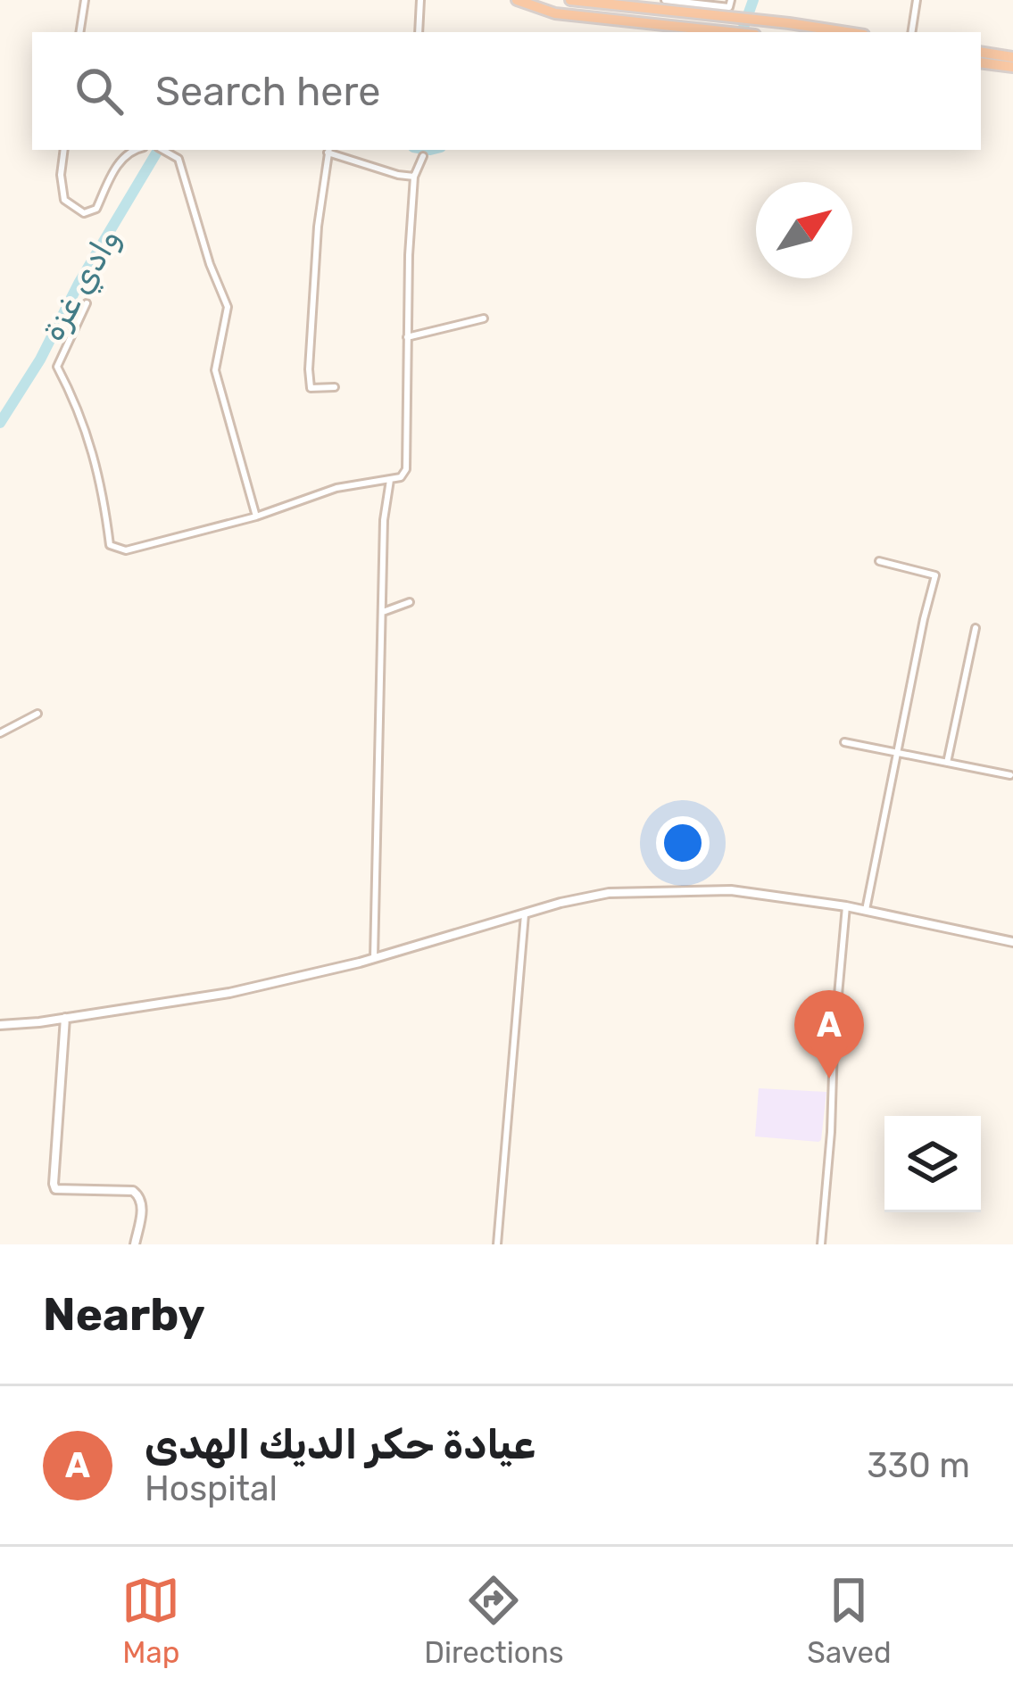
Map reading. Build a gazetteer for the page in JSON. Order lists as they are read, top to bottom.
{
  "water": ["وادي غزة"],
  "north": "top right",
  "page": {
    "search": "Search here",
    "pins": "A",
    "heading": "Nearby",
    "list": [
      {
        "mark": "A",
        "name": "عيادة حكر الديك الهدى",
        "note": "Hospital",
        "value": "330 m"
      }
    ],
    "nav": ["Map", "Directions", "Saved"]
  }
}
